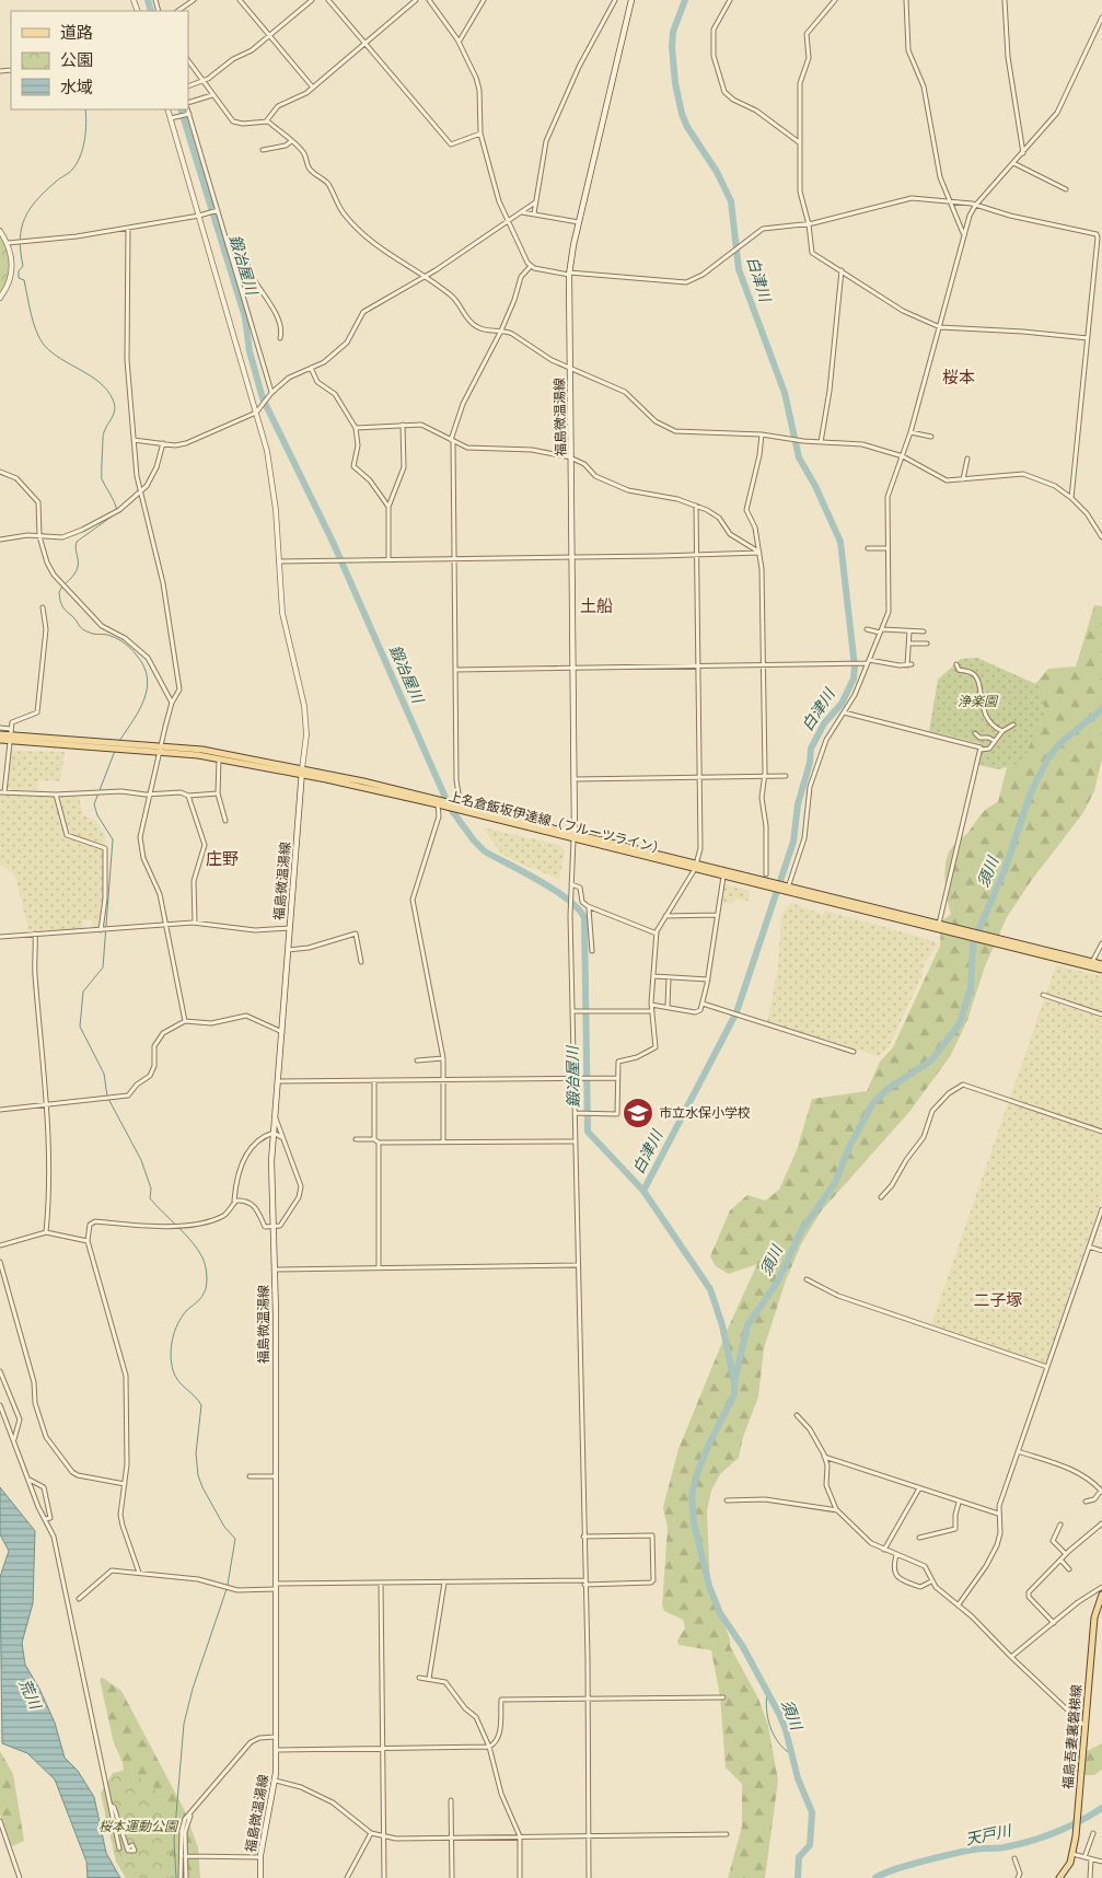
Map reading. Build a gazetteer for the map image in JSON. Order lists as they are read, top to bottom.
{
  "streets": {
    "main road": ["福島微温湯線", "上名倉飯坂伊達線（フルーツライン）", "福島吾妻裏磐梯線"]
  },
  "crossings": [
    ["福島微温湯線", "上名倉飯坂伊達線（フルーツライン）"]
  ],
  "districts": [
    "桜本",
    "土船",
    "庄野",
    "二子塚"
  ],
  "water": [
    "鍛冶屋川",
    "白津川",
    "須川",
    "荒川",
    "天戸川"
  ],
  "parks": ["浄楽園", "桜本運動公園"],
  "places": {
    "school or university": ["市立水保小学校"]
  },
  "legend": ["道路", "公園", "水域"]
}
